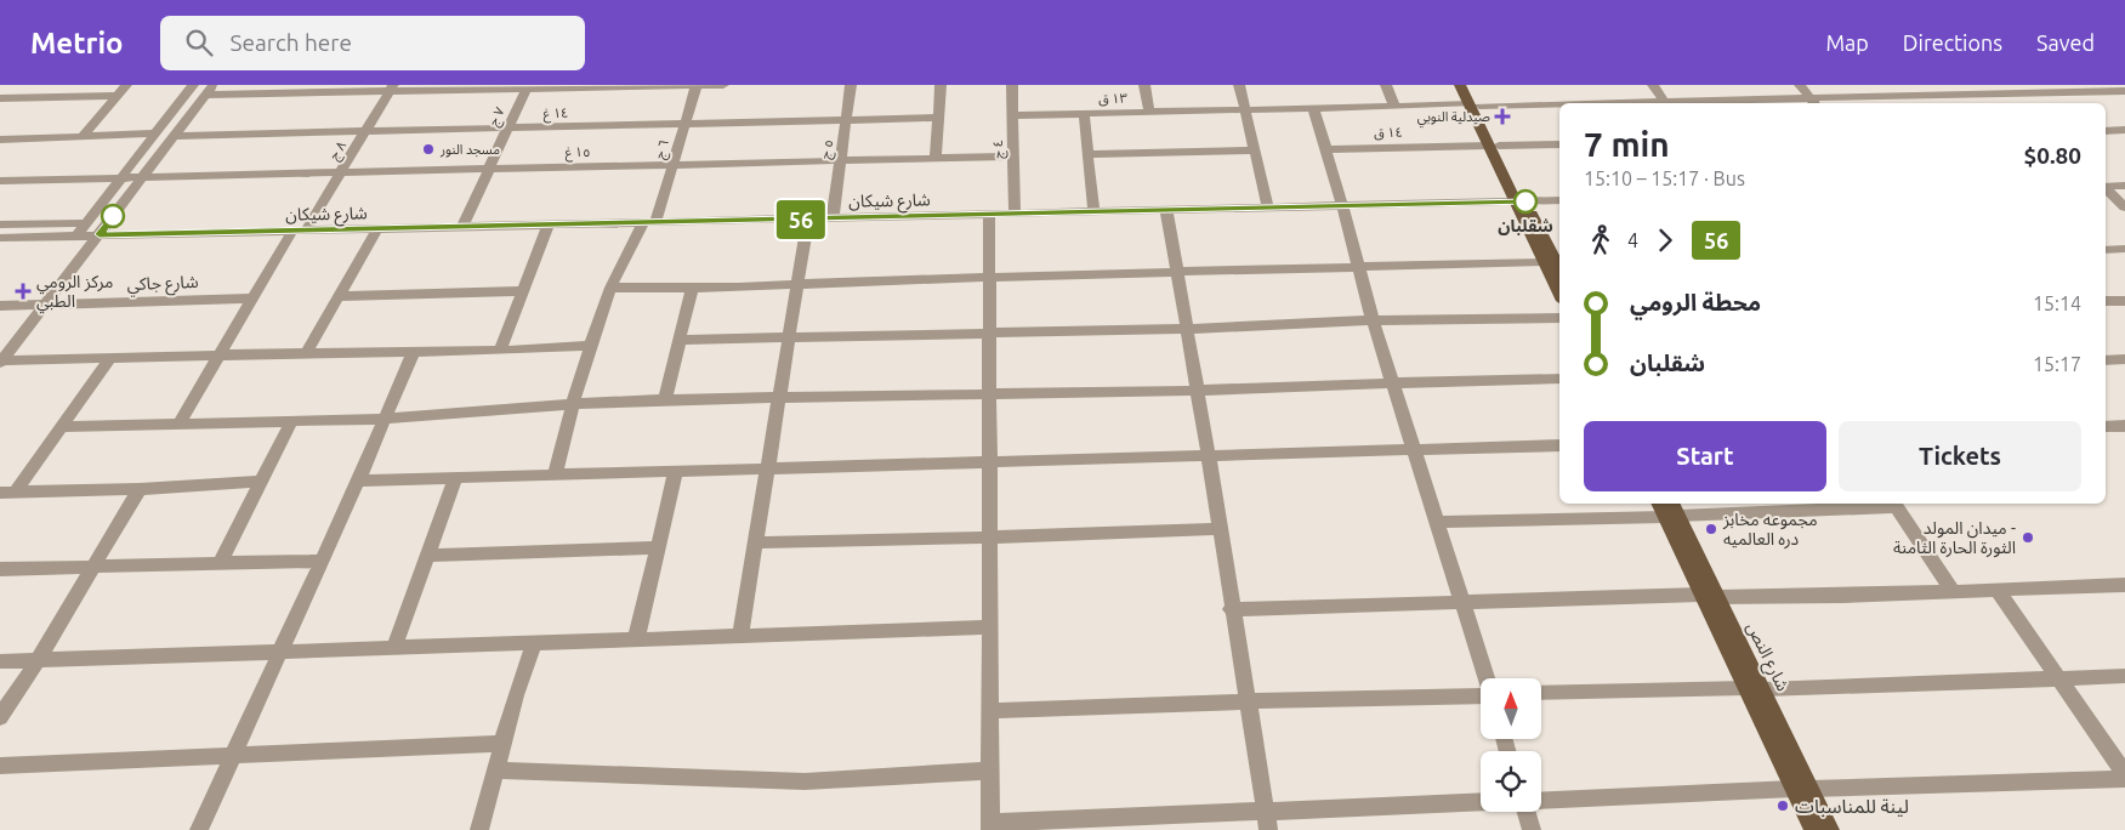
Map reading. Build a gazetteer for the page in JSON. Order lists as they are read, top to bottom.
{
  "streets": {
    "main road": ["شارع النص"],
    "street": [
      "١٣ ق",
      "١٤ غ",
      "٧ ج",
      "١٤ ق",
      "٦ ج",
      "٥ ج",
      "٤ ج",
      "٨ ج",
      "١٥ غ",
      "شارع شيكان",
      "شارع جاكي"
    ]
  },
  "crossings": [
    ["١٣ ق", "٤ ج"],
    ["١٤ غ", "٧ ج"],
    ["١٤ غ", "٦ ج"],
    ["١٤ غ", "٥ ج"],
    ["١٤ غ", "٨ ج"],
    ["٧ ج", "١٥ غ"],
    ["٧ ج", "شارع شيكان"],
    ["٦ ج", "١٥ غ"],
    ["٦ ج", "شارع شيكان"],
    ["٥ ج", "١٥ غ"],
    ["٥ ج", "شارع شيكان"],
    ["٤ ج", "١٥ غ"],
    ["٤ ج", "شارع شيكان"],
    ["٨ ج", "١٥ غ"],
    ["٨ ج", "شارع شيكان"],
    ["٨ ج", "شارع جاكي"]
  ],
  "places": {
    "health": ["صيدلية النوبي", "مركز الرومي الطبي"],
    "other": [
      "مسجد النور",
      "شقلبان",
      "مجموعه مخابز دره العالميه",
      "ميدان المولد - الثورة الحارة الثامنة",
      "لينة للمناسبات"
    ]
  },
  "lines": ["bus line 56"],
  "north": "top",
  "page": {
    "header": "Metrio",
    "search": "Search here",
    "nav": ["Map", "Directions", "Saved"],
    "on_map": "56",
    "heading": ["7 min", "15:10 – 15:17 · Bus", "$0.80"],
    "legs": ["4", "56"],
    "list": [
      {
        "name": "محطة الرومي",
        "value": "15:14"
      },
      {
        "name": "شقلبان",
        "value": "15:17"
      }
    ],
    "buttons": ["Start", "Tickets"]
  }
}
